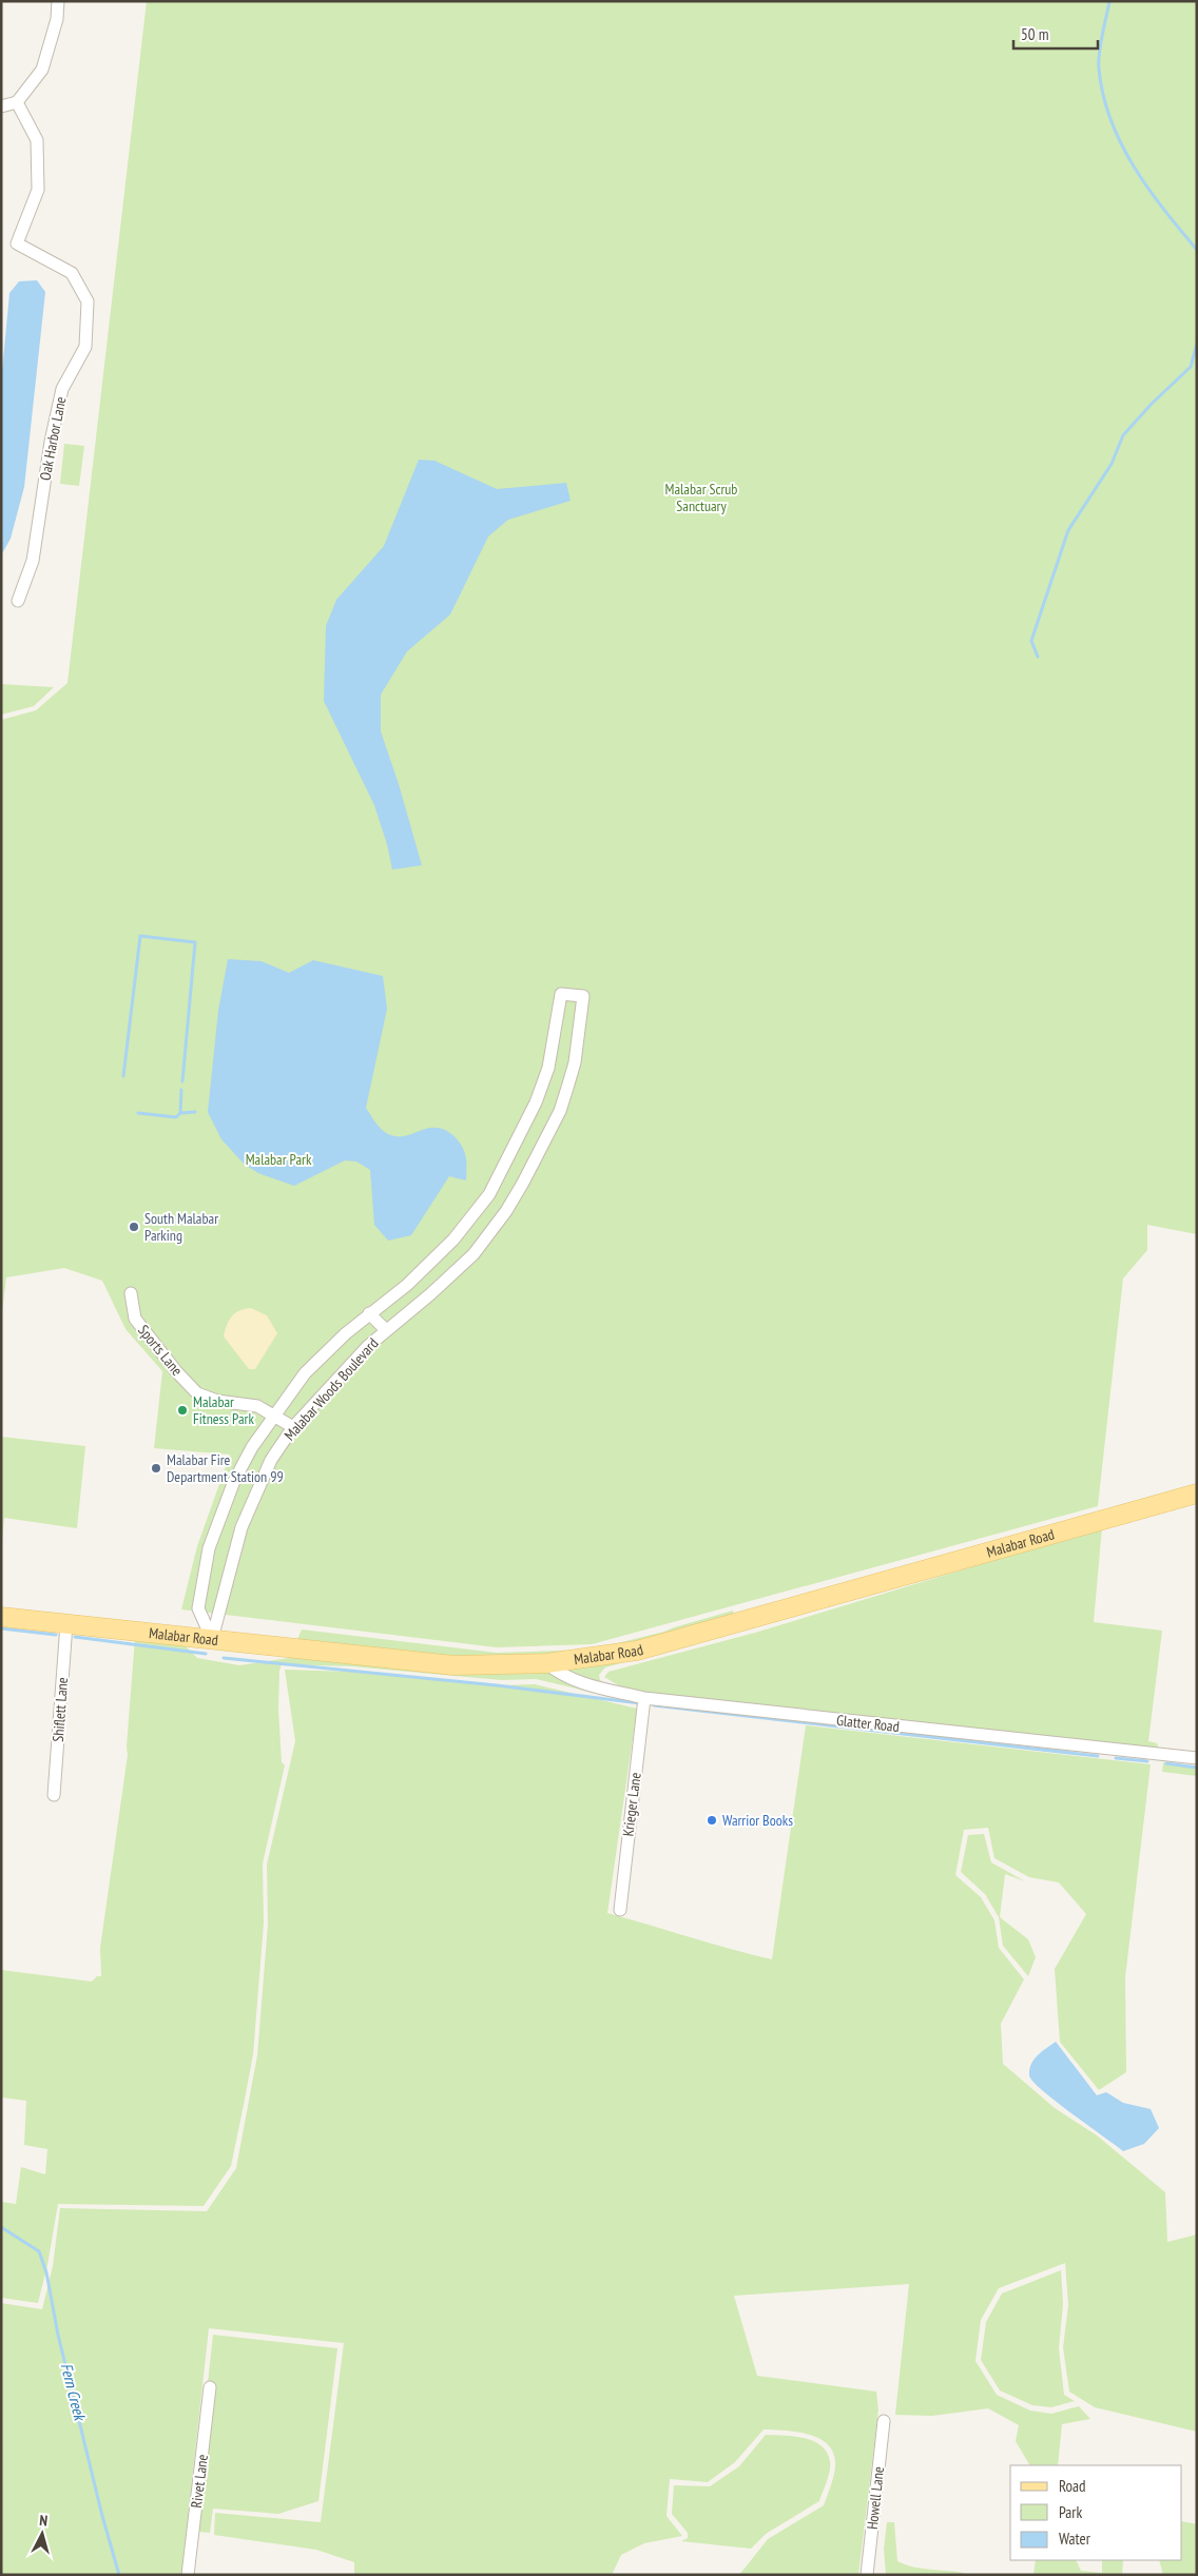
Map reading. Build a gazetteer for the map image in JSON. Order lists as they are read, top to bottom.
{
  "streets": {
    "main road": ["Malabar Road"],
    "street": [
      "Oak Harbor Lane",
      "Sports Lane",
      "Malabar Woods Boulevard",
      "Shiflett Lane",
      "Glatter Road",
      "Krieger Lane",
      "Rivet Lane",
      "Howell Lane"
    ]
  },
  "crossings": [
    ["Sports Lane", "Malabar Woods Boulevard"],
    ["Malabar Woods Boulevard", "Malabar Road"],
    ["Malabar Road", "Shiflett Lane"],
    ["Malabar Road", "Glatter Road"],
    ["Glatter Road", "Krieger Lane"]
  ],
  "water": ["Fern Creek"],
  "parks": ["Malabar Scrub Sanctuary", "Malabar Park"],
  "places": [
    "South Malabar Parking",
    "Malabar Fitness Park",
    "Malabar Fire Department Station 99",
    "Warrior Books"
  ],
  "legend": ["Road", "Park", "Water"],
  "scale_bar": "50 m",
  "north": "top"
}
